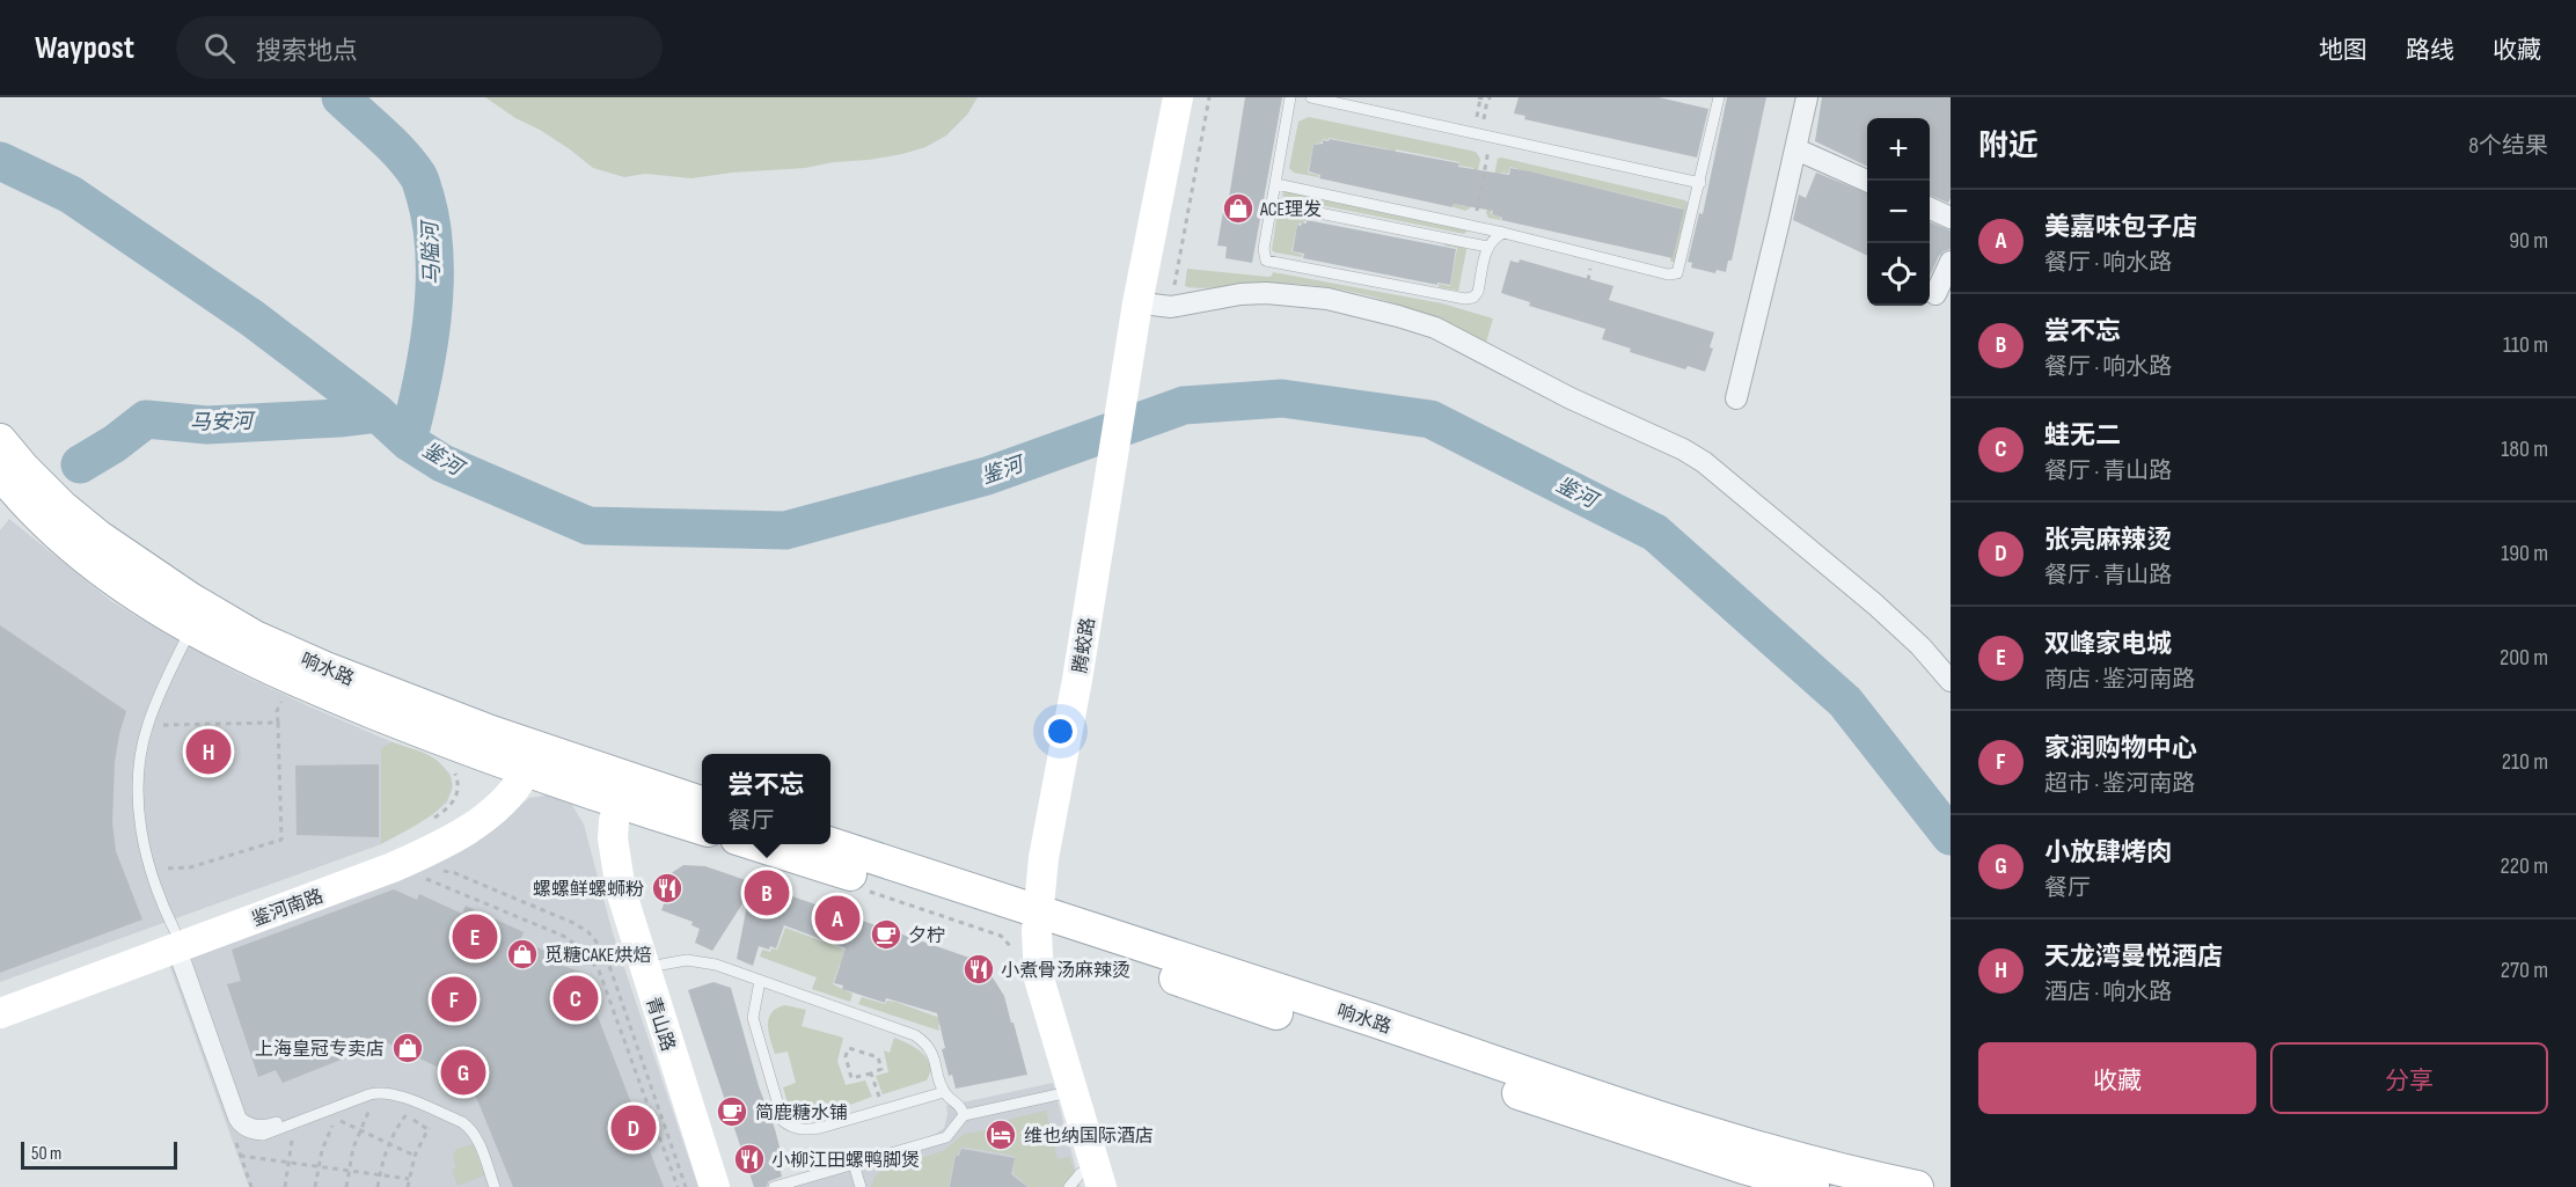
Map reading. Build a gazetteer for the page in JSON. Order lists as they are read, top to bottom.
{
  "streets": {
    "main road": [
      "腾蛟路",
      "响水路",
      "鉴河南路",
      "青山路"
    ]
  },
  "crossings": [
    ["腾蛟路", "响水路"],
    ["响水路", "鉴河南路"],
    ["响水路", "青山路"]
  ],
  "water": ["马隘河", "马安河", "鉴河"],
  "places": {
    "shop": ["ACE理发", "觅糖CAKE烘焙", "上海皇冠专卖店"],
    "restaurant": ["螺螺鲜螺蛳粉", "小煮骨汤麻辣烫", "小柳江田螺鸭脚煲"],
    "cafe": ["夕柠", "简鹿糖水铺"],
    "hotel": ["维也纳国际酒店"]
  },
  "scale_bar": "50 m",
  "page": {
    "header": "Waypost",
    "search": "搜索地点",
    "nav": ["地图", "路线", "收藏"],
    "heading": ["附近", "8个结果"],
    "map_buttons": ["+", "−"],
    "list": [
      {
        "mark": "A",
        "name": "美嘉味包子店",
        "note": "餐厅 · 响水路",
        "value": "90 m"
      },
      {
        "mark": "B",
        "name": "尝不忘",
        "note": "餐厅 · 响水路",
        "value": "110 m"
      },
      {
        "mark": "C",
        "name": "蛙无二",
        "note": "餐厅 · 青山路",
        "value": "180 m"
      },
      {
        "mark": "D",
        "name": "张亮麻辣烫",
        "note": "餐厅 · 青山路",
        "value": "190 m"
      },
      {
        "mark": "E",
        "name": "双峰家电城",
        "note": "商店 · 鉴河南路",
        "value": "200 m"
      },
      {
        "mark": "F",
        "name": "家润购物中心",
        "note": "超市 · 鉴河南路",
        "value": "210 m"
      },
      {
        "mark": "G",
        "name": "小放肆烤肉",
        "note": "餐厅",
        "value": "220 m"
      },
      {
        "mark": "H",
        "name": "天龙湾曼悦酒店",
        "note": "酒店 · 响水路",
        "value": "270 m"
      }
    ],
    "pins": [
      "H",
      "B",
      "A",
      "E",
      "C",
      "F",
      "G",
      "D"
    ],
    "popup": ["尝不忘", "餐厅"],
    "buttons": ["收藏", "分享"],
    "scale": "50 m"
  }
}
